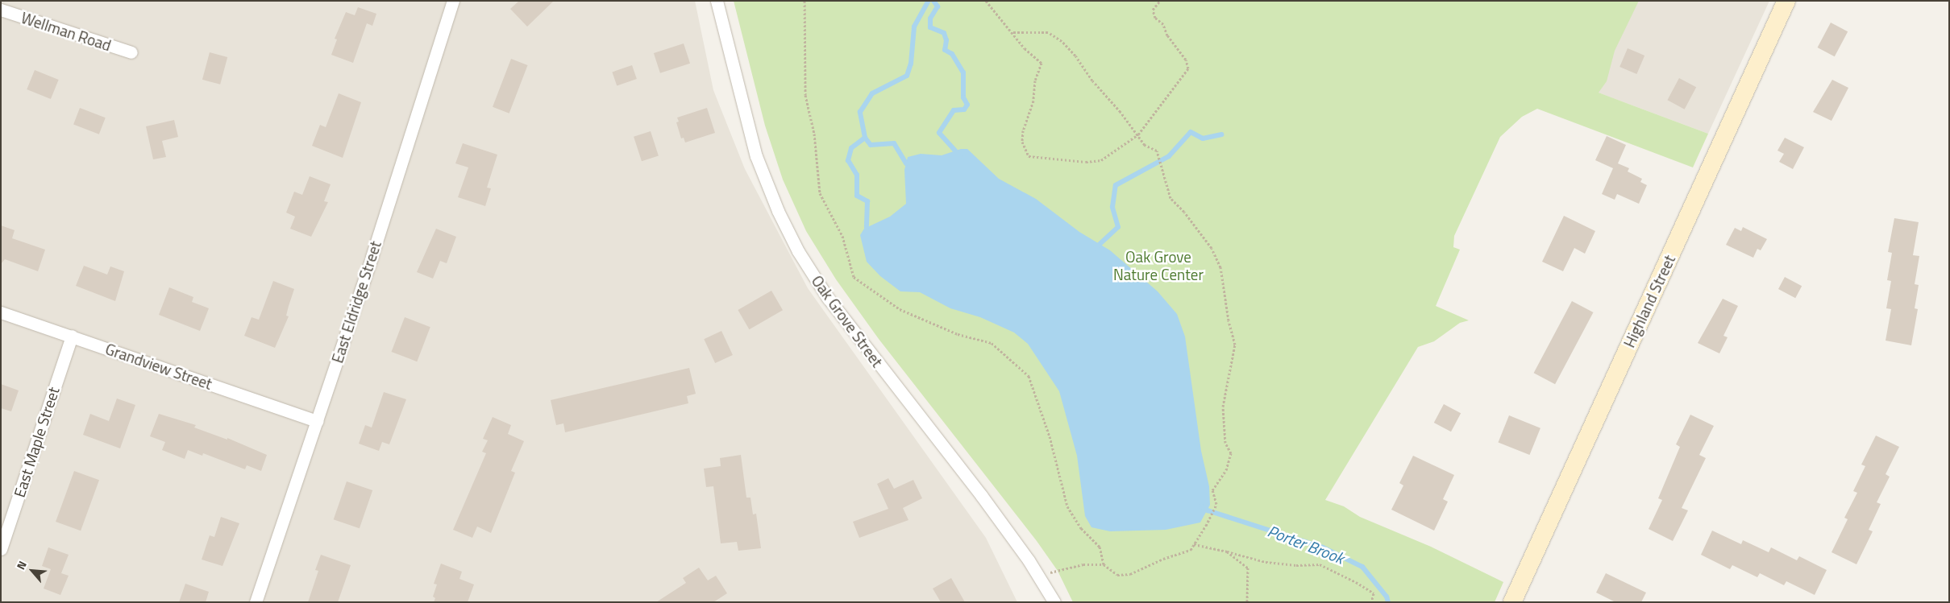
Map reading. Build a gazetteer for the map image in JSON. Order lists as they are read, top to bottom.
{
  "streets": {
    "main road": ["Highland Street"],
    "street": [
      "Wellman Road",
      "East Eldridge Street",
      "Oak Grove Street",
      "Grandview Street",
      "East Maple Street"
    ]
  },
  "crossings": [
    ["East Eldridge Street", "Grandview Street"],
    ["Grandview Street", "East Maple Street"]
  ],
  "water": ["Porter Brook"],
  "parks": ["Oak Grove Nature Center"],
  "north": "top left"
}
